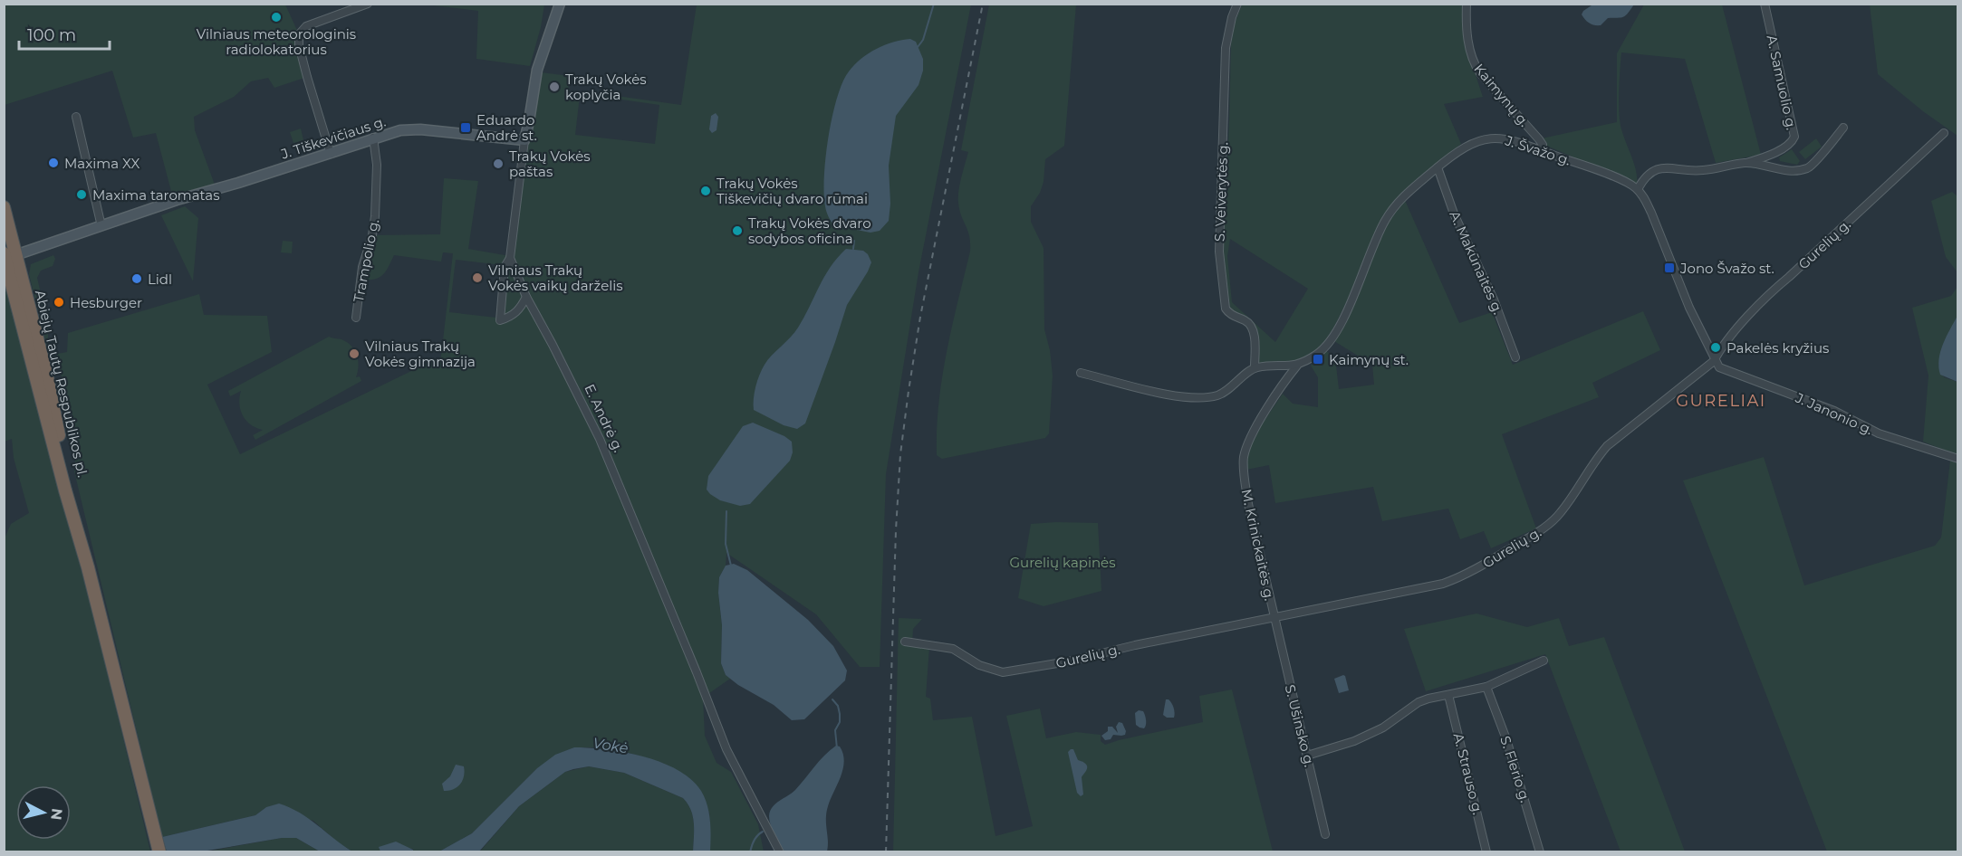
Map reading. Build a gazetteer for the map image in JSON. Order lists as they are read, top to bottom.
{
  "streets": {
    "highway": ["Abiejų Tautų Respublikos pl."],
    "main road": ["J. Tiškevičiaus g.", "E. Andrė g."],
    "street": [
      "A. Samuolio g.",
      "Kaimynų g.",
      "J. Švažo g.",
      "S. Veiverytės g.",
      "Gurelių g.",
      "Trampolio g.",
      "A. Makūnaitės g.",
      "J. Janonio g.",
      "M. Krinickaitės g.",
      "S. Ušinsko g.",
      "S. Flerio g.",
      "A. Strauso g."
    ]
  },
  "crossings": [
    ["Kaimynų g.", "J. Švažo g."],
    ["J. Tiškevičiaus g.", "Trampolio g."],
    ["J. Tiškevičiaus g.", "Abiejų Tautų Respublikos pl."],
    ["J. Tiškevičiaus g.", "E. Andrė g."],
    ["J. Švažo g.", "S. Veiverytės g."],
    ["J. Švažo g.", "A. Makūnaitės g."],
    ["J. Švažo g.", "M. Krinickaitės g."],
    ["Gurelių g.", "J. Janonio g."],
    ["Gurelių g.", "M. Krinickaitės g."],
    ["Gurelių g.", "S. Ušinsko g."],
    ["M. Krinickaitės g.", "S. Ušinsko g."]
  ],
  "districts": ["GURELIAI"],
  "water": ["Vokė"],
  "parks": ["Gurelių kapinės"],
  "places": {
    "other": [
      "Vilniaus meteorologinis radiolokatorius",
      "Trakų Vokės koplyčia",
      "Maxima XX",
      "Trakų Vokės paštas",
      "Trakų Vokės Tiškevičių dvaro rūmai",
      "Maxima taromatas",
      "Trakų Vokės dvaro sodybos oficina",
      "Vilniaus Trakų Vokės vaikų darželis",
      "Lidl",
      "Hesburger",
      "Pakelės kryžius",
      "Vilniaus Trakų Vokės gimnazija"
    ],
    "transit": ["Eduardo Andrė st.", "Jono Švažo st.", "Kaimynų st."]
  },
  "scale_bar": "100 m",
  "north": "right"
}
